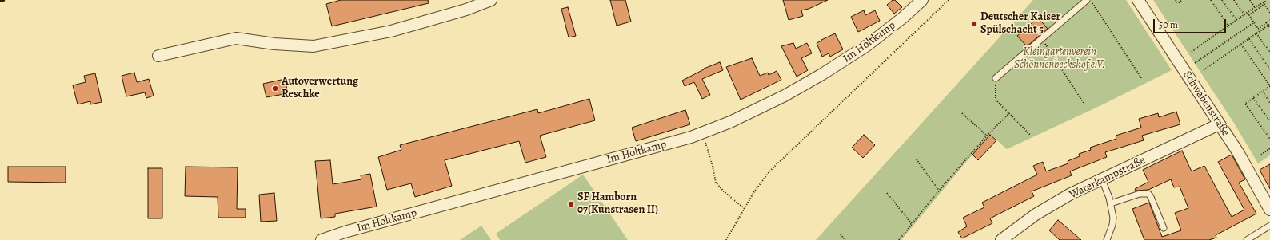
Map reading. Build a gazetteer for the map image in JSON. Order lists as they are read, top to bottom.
{
  "streets": {
    "street": ["Im Holtkamp", "Schwabenstraße", "Waterkampstraße"]
  },
  "crossings": [
    ["Schwabenstraße", "Waterkampstraße"]
  ],
  "parks": ["Kleingartenverein Schönnenbeckshof e.V."],
  "places": ["Deutscher Kaiser Spülschacht 5", "Autoverwertung Reschke", "SF Hamborn 07(Kunstrasen II)"],
  "scale_bar": "50 m"
}
